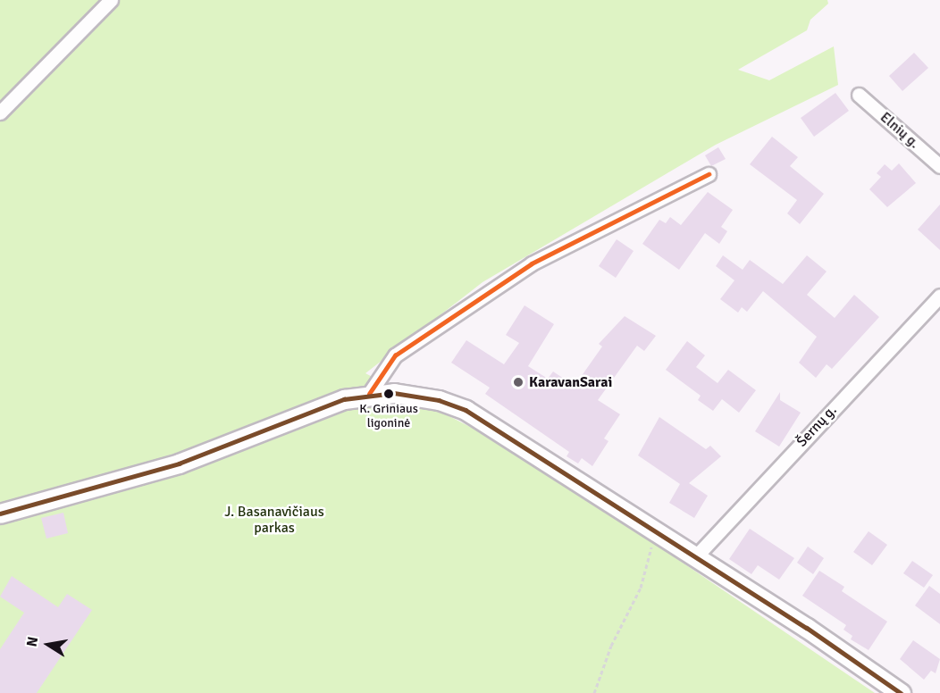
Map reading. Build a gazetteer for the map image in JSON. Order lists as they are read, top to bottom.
{
  "streets": {
    "street": ["Elnių g.", "Šernų g."]
  },
  "parks": ["J. Basanavičiaus parkas"],
  "places": ["KaravanSarai", "K. Griniaus ligoninė"],
  "north": "left"
}
